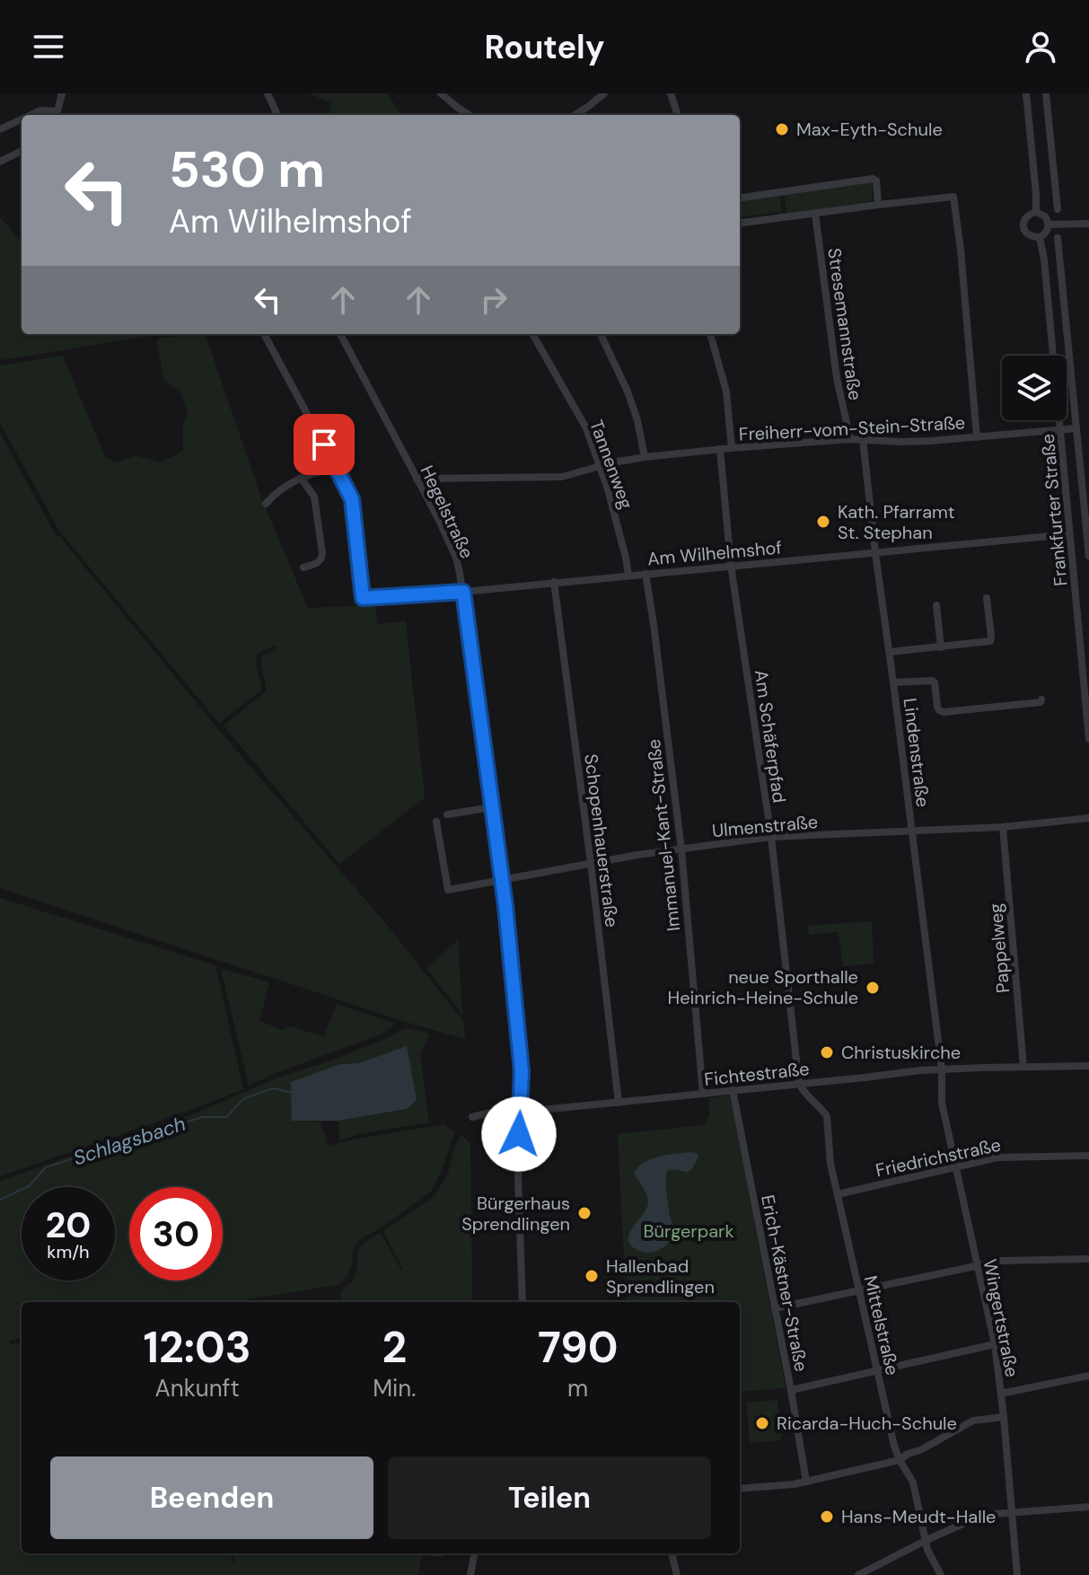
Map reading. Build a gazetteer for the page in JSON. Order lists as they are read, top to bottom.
{
  "streets": {
    "street": [
      "Stresemannstraße",
      "Freiherr-vom-Stein-Straße",
      "Tannenweg",
      "Frankfurter Straße",
      "Hegelstraße",
      "Am Wilhelmshof",
      "Am Schäferpfad",
      "Lindenstraße",
      "Ulmenstraße",
      "Immanuel-Kant-Straße",
      "Schopenhauerstraße",
      "Pappelweg",
      "Fichtestraße",
      "Friedrichstraße",
      "Erich-Kästner-Straße",
      "Wingertstraße",
      "Mittelstraße"
    ]
  },
  "crossings": [
    ["Stresemannstraße", "Freiherr-vom-Stein-Straße"],
    ["Freiherr-vom-Stein-Straße", "Tannenweg"],
    ["Freiherr-vom-Stein-Straße", "Frankfurter Straße"],
    ["Freiherr-vom-Stein-Straße", "Hegelstraße"],
    ["Freiherr-vom-Stein-Straße", "Am Schäferpfad"],
    ["Freiherr-vom-Stein-Straße", "Lindenstraße"],
    ["Tannenweg", "Am Wilhelmshof"],
    ["Frankfurter Straße", "Am Wilhelmshof"],
    ["Hegelstraße", "Am Wilhelmshof"],
    ["Hegelstraße", "Ulmenstraße"],
    ["Hegelstraße", "Fichtestraße"],
    ["Am Wilhelmshof", "Am Schäferpfad"],
    ["Am Wilhelmshof", "Lindenstraße"],
    ["Am Wilhelmshof", "Immanuel-Kant-Straße"],
    ["Am Wilhelmshof", "Schopenhauerstraße"],
    ["Am Schäferpfad", "Ulmenstraße"],
    ["Am Schäferpfad", "Fichtestraße"],
    ["Am Schäferpfad", "Mittelstraße"],
    ["Lindenstraße", "Ulmenstraße"],
    ["Lindenstraße", "Fichtestraße"],
    ["Lindenstraße", "Wingertstraße"],
    ["Ulmenstraße", "Immanuel-Kant-Straße"],
    ["Ulmenstraße", "Schopenhauerstraße"],
    ["Ulmenstraße", "Pappelweg"],
    ["Immanuel-Kant-Straße", "Fichtestraße"],
    ["Schopenhauerstraße", "Fichtestraße"],
    ["Pappelweg", "Fichtestraße"],
    ["Fichtestraße", "Erich-Kästner-Straße"],
    ["Fichtestraße", "Wingertstraße"],
    ["Fichtestraße", "Mittelstraße"],
    ["Friedrichstraße", "Wingertstraße"],
    ["Friedrichstraße", "Mittelstraße"]
  ],
  "water": ["Schlagsbach"],
  "parks": ["Bürgerpark"],
  "places": [
    "Max-Eyth-Schule",
    "Kath. Pfarramt St. Stephan",
    "neue Sporthalle Heinrich-Heine-Schule",
    "Christuskirche",
    "Bürgerhaus Sprendlingen",
    "Hallenbad Sprendlingen",
    "Ricarda-Huch-Schule",
    "Hans-Meudt-Halle"
  ],
  "page": {
    "header": "Routely",
    "turn": ["530 m", "Am Wilhelmshof"],
    "speed": "20 km/h",
    "limit": "30",
    "eta": [
      "12:03",
      "Ankunft",
      "2",
      "Min.",
      "790",
      "m"
    ],
    "buttons": ["Beenden", "Teilen"]
  }
}
